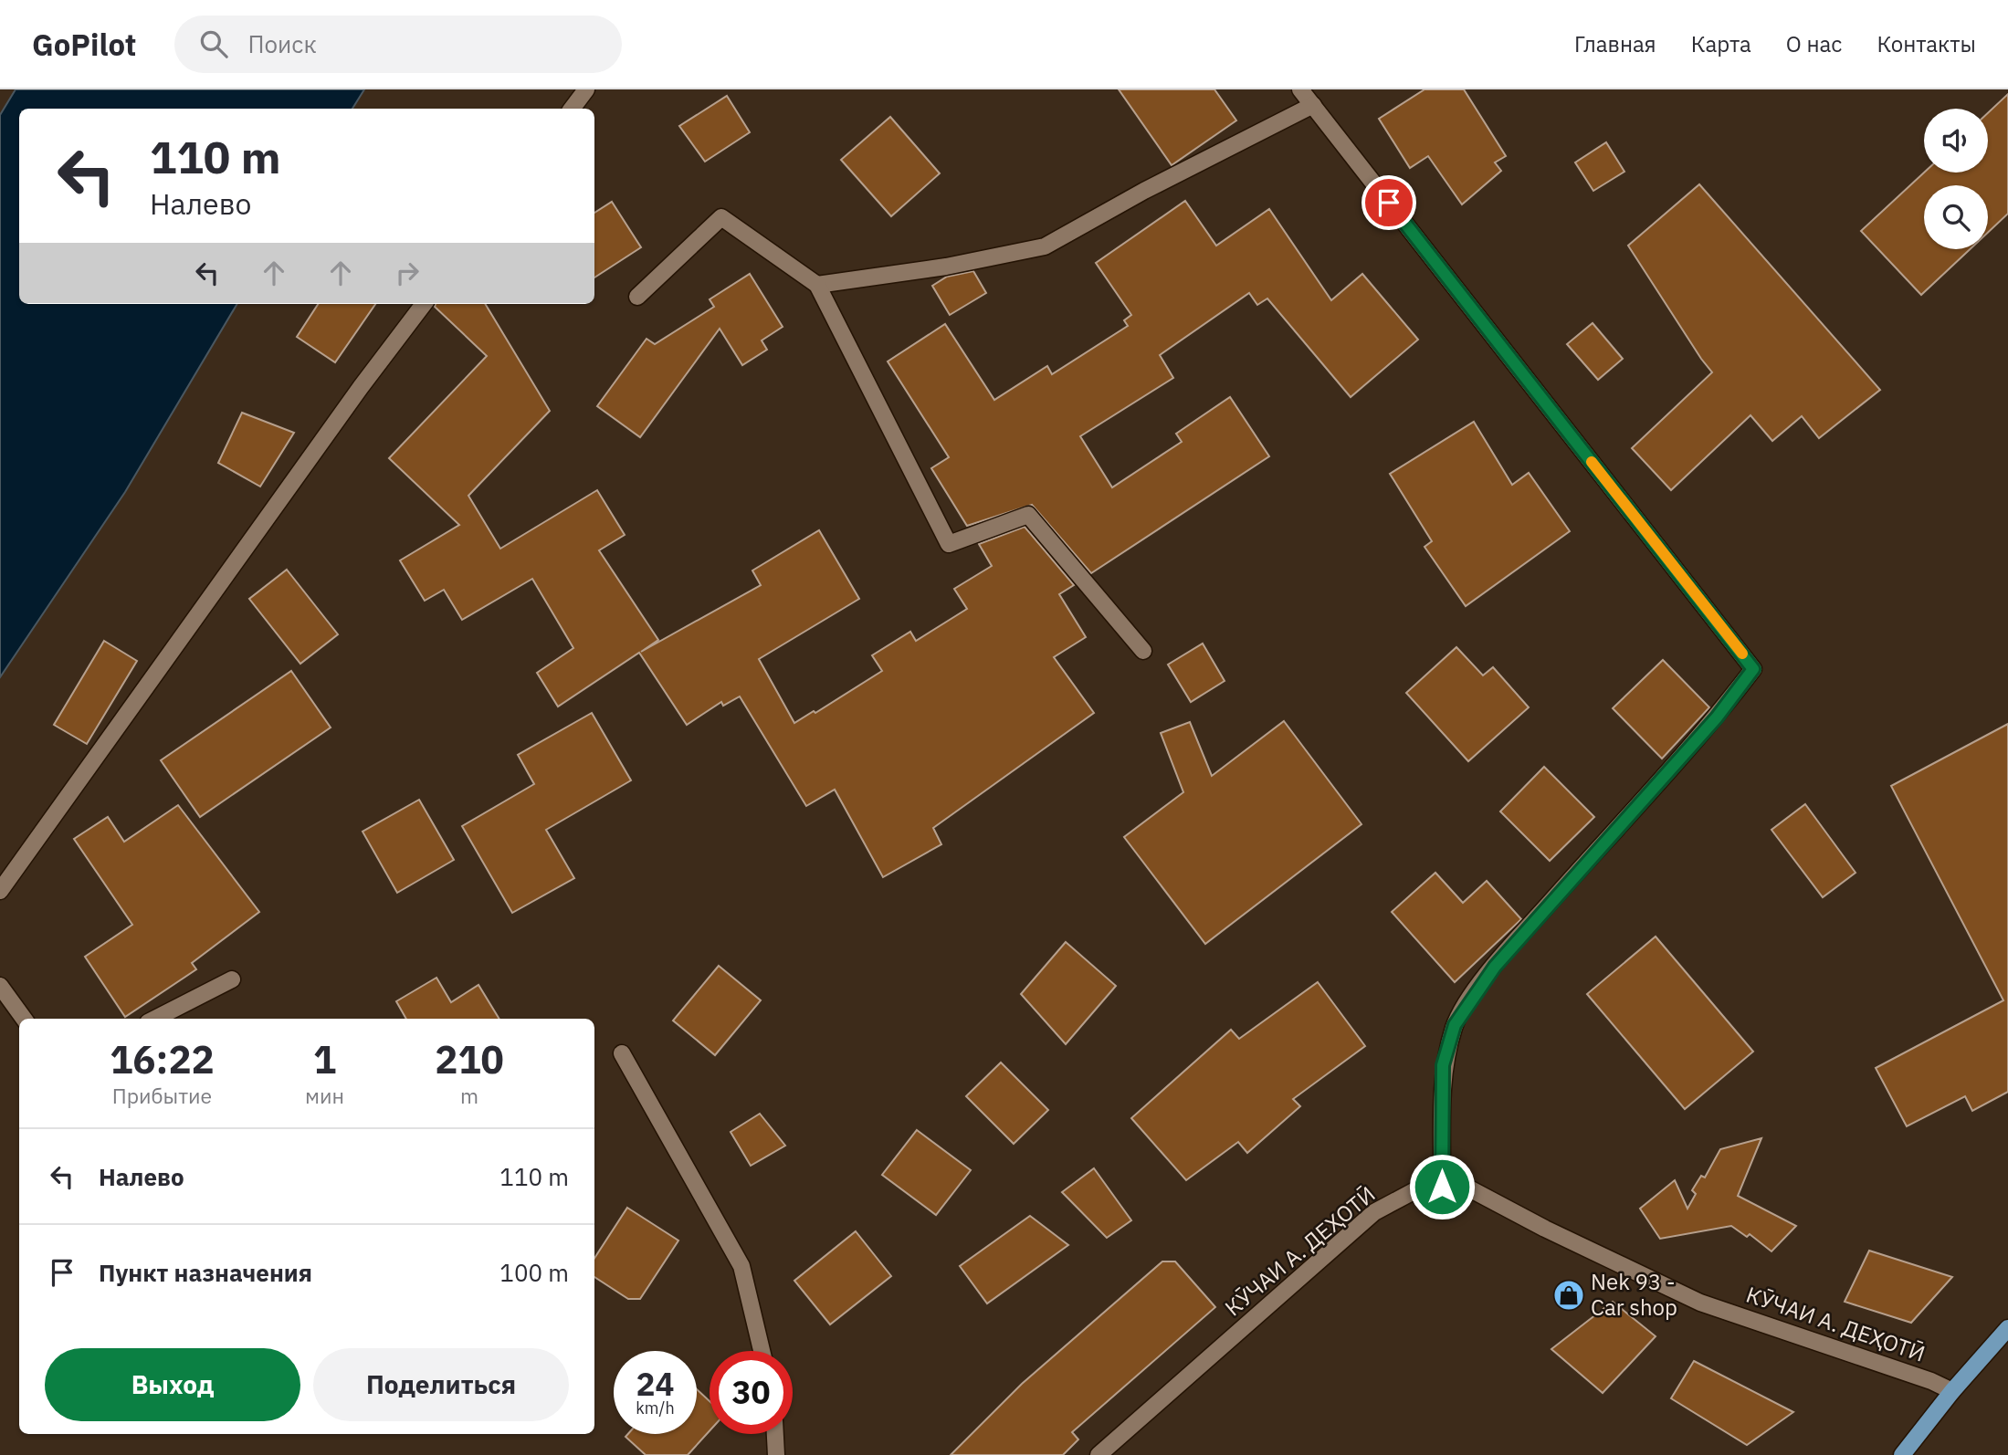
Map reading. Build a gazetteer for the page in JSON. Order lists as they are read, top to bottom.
{
  "streets": {
    "street": ["КӮЧАИ А. ДЕҲОТӢ"]
  },
  "places": {
    "shop": ["Nek 93 - Car shop"]
  },
  "page": {
    "header": "GoPilot",
    "search": "Поиск",
    "nav": [
      "Главная",
      "Карта",
      "О нас",
      "Контакты"
    ],
    "turn": ["110 m", "Налево"],
    "eta": [
      "16:22",
      "Прибытие",
      "1",
      "мин",
      "210",
      "m"
    ],
    "list": [
      {
        "name": "Налево",
        "value": "110 m"
      },
      {
        "name": "Пункт назначения",
        "value": "100 m"
      }
    ],
    "buttons": ["Выход", "Поделиться"],
    "speed": "24 km/h",
    "limit": "30"
  }
}
